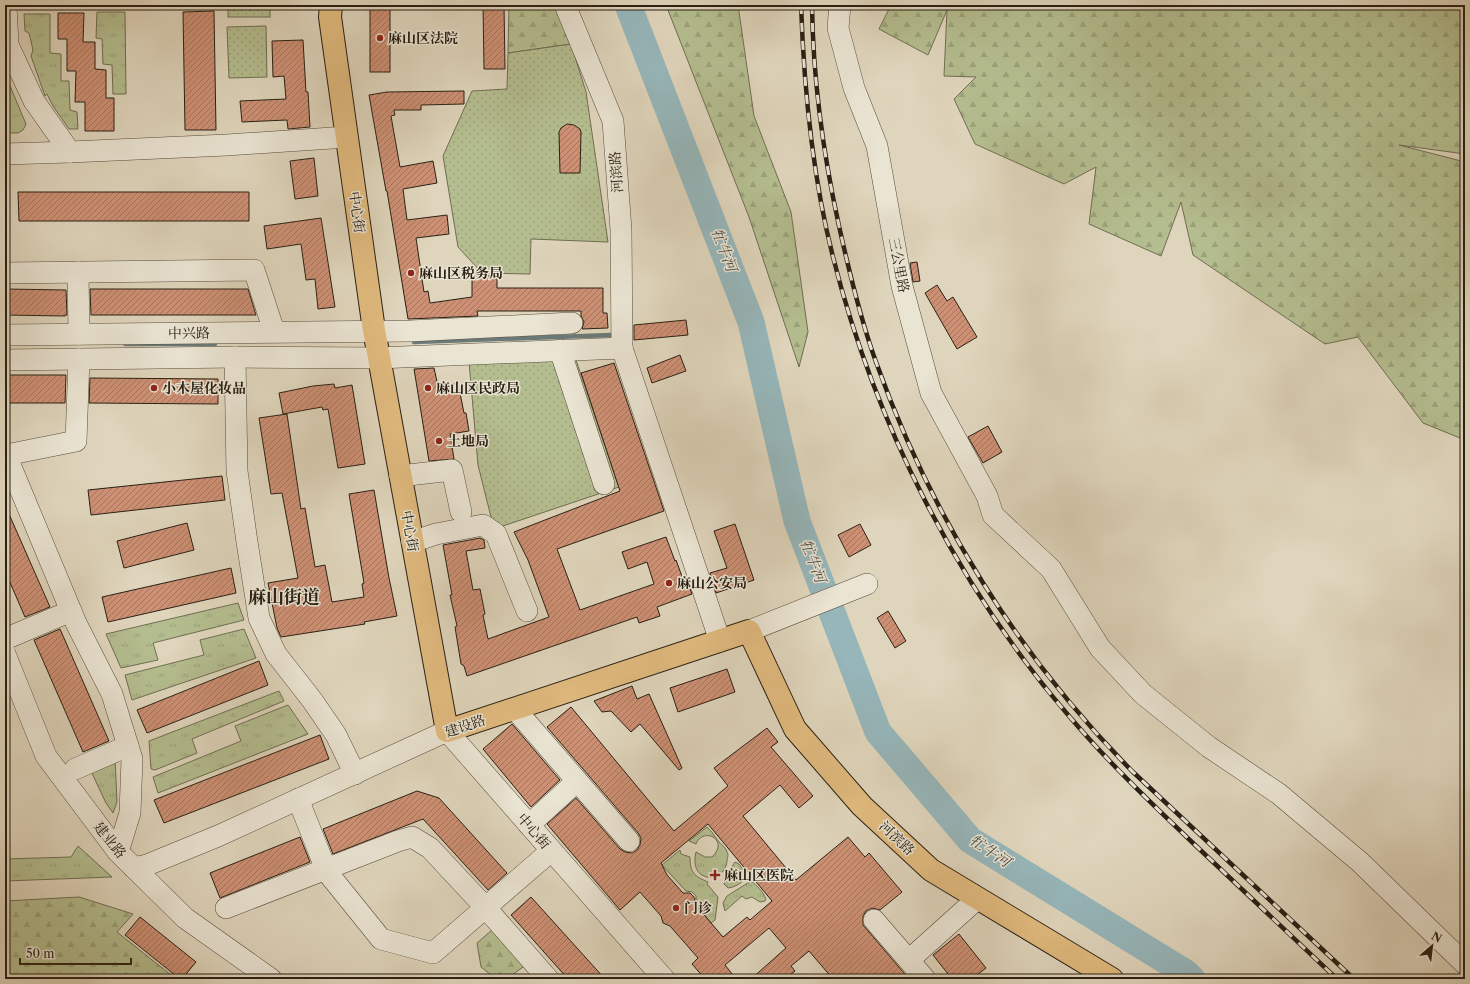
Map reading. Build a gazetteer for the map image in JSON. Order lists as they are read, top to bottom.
{
  "streets": {
    "main road": ["河滨路", "中心街", "建设路"],
    "street": ["三公里路", "中兴路", "建业路"]
  },
  "crossings": [
    ["河滨路", "建设路"],
    ["中心街", "中兴路"],
    ["中心街", "建设路"],
    ["建设路", "建业路"]
  ],
  "districts": ["麻山街道"],
  "water": ["牤牛河"],
  "places": {
    "other": [
      "麻山区法院",
      "麻山区税务局",
      "小木屋化妆品",
      "麻山区民政局",
      "土地局",
      "麻山公安局",
      "门诊"
    ],
    "health": ["麻山区医院"]
  },
  "scale_bar": "50 m",
  "north": "top right"
}
